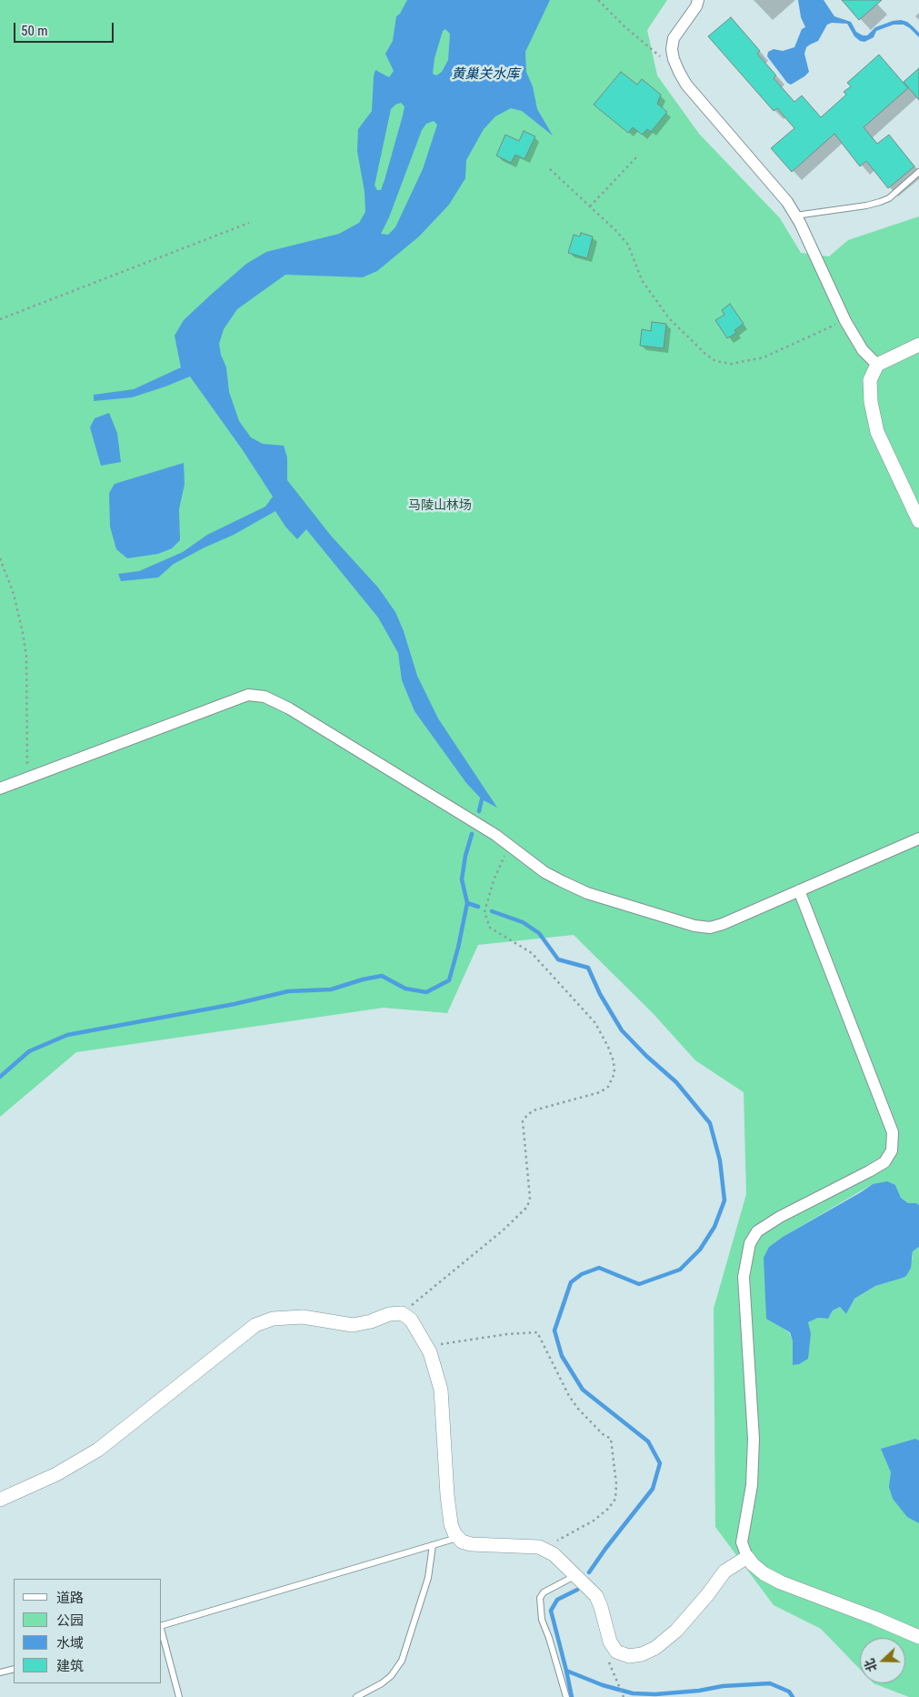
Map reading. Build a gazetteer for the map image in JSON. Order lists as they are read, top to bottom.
{
  "water": ["黄巢关水库"],
  "parks": ["马陵山林场"],
  "legend": [
    "道路",
    "公园",
    "水域",
    "建筑"
  ],
  "scale_bar": "50 m",
  "north": "left"
}
